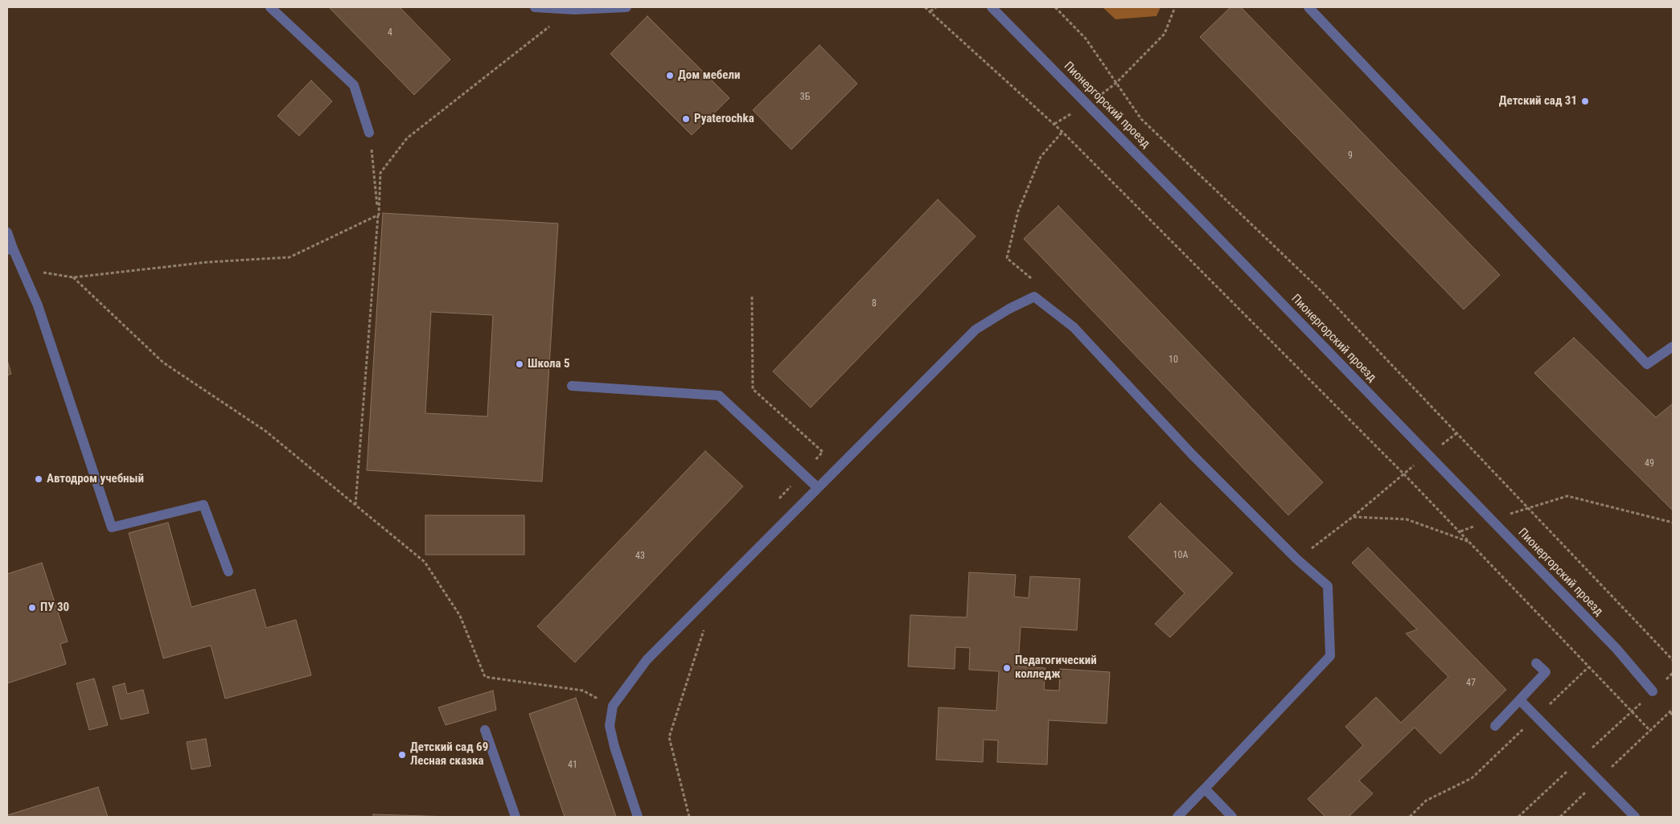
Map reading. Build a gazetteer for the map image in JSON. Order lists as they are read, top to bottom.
{
  "streets": {
    "street": ["Пионергорский проезд"]
  },
  "places": [
    "Дом мебели",
    "Детский сад 31",
    "Pyaterochka",
    "Школа 5",
    "Автодром учебный",
    "ПУ 30",
    "Педагогический колледж",
    "Детский сад 69 Лесная сказка"
  ],
  "house_numbers": [
    "4",
    "3Б",
    "9",
    "8",
    "10",
    "49",
    "10А",
    "43",
    "47",
    "41"
  ]
}
